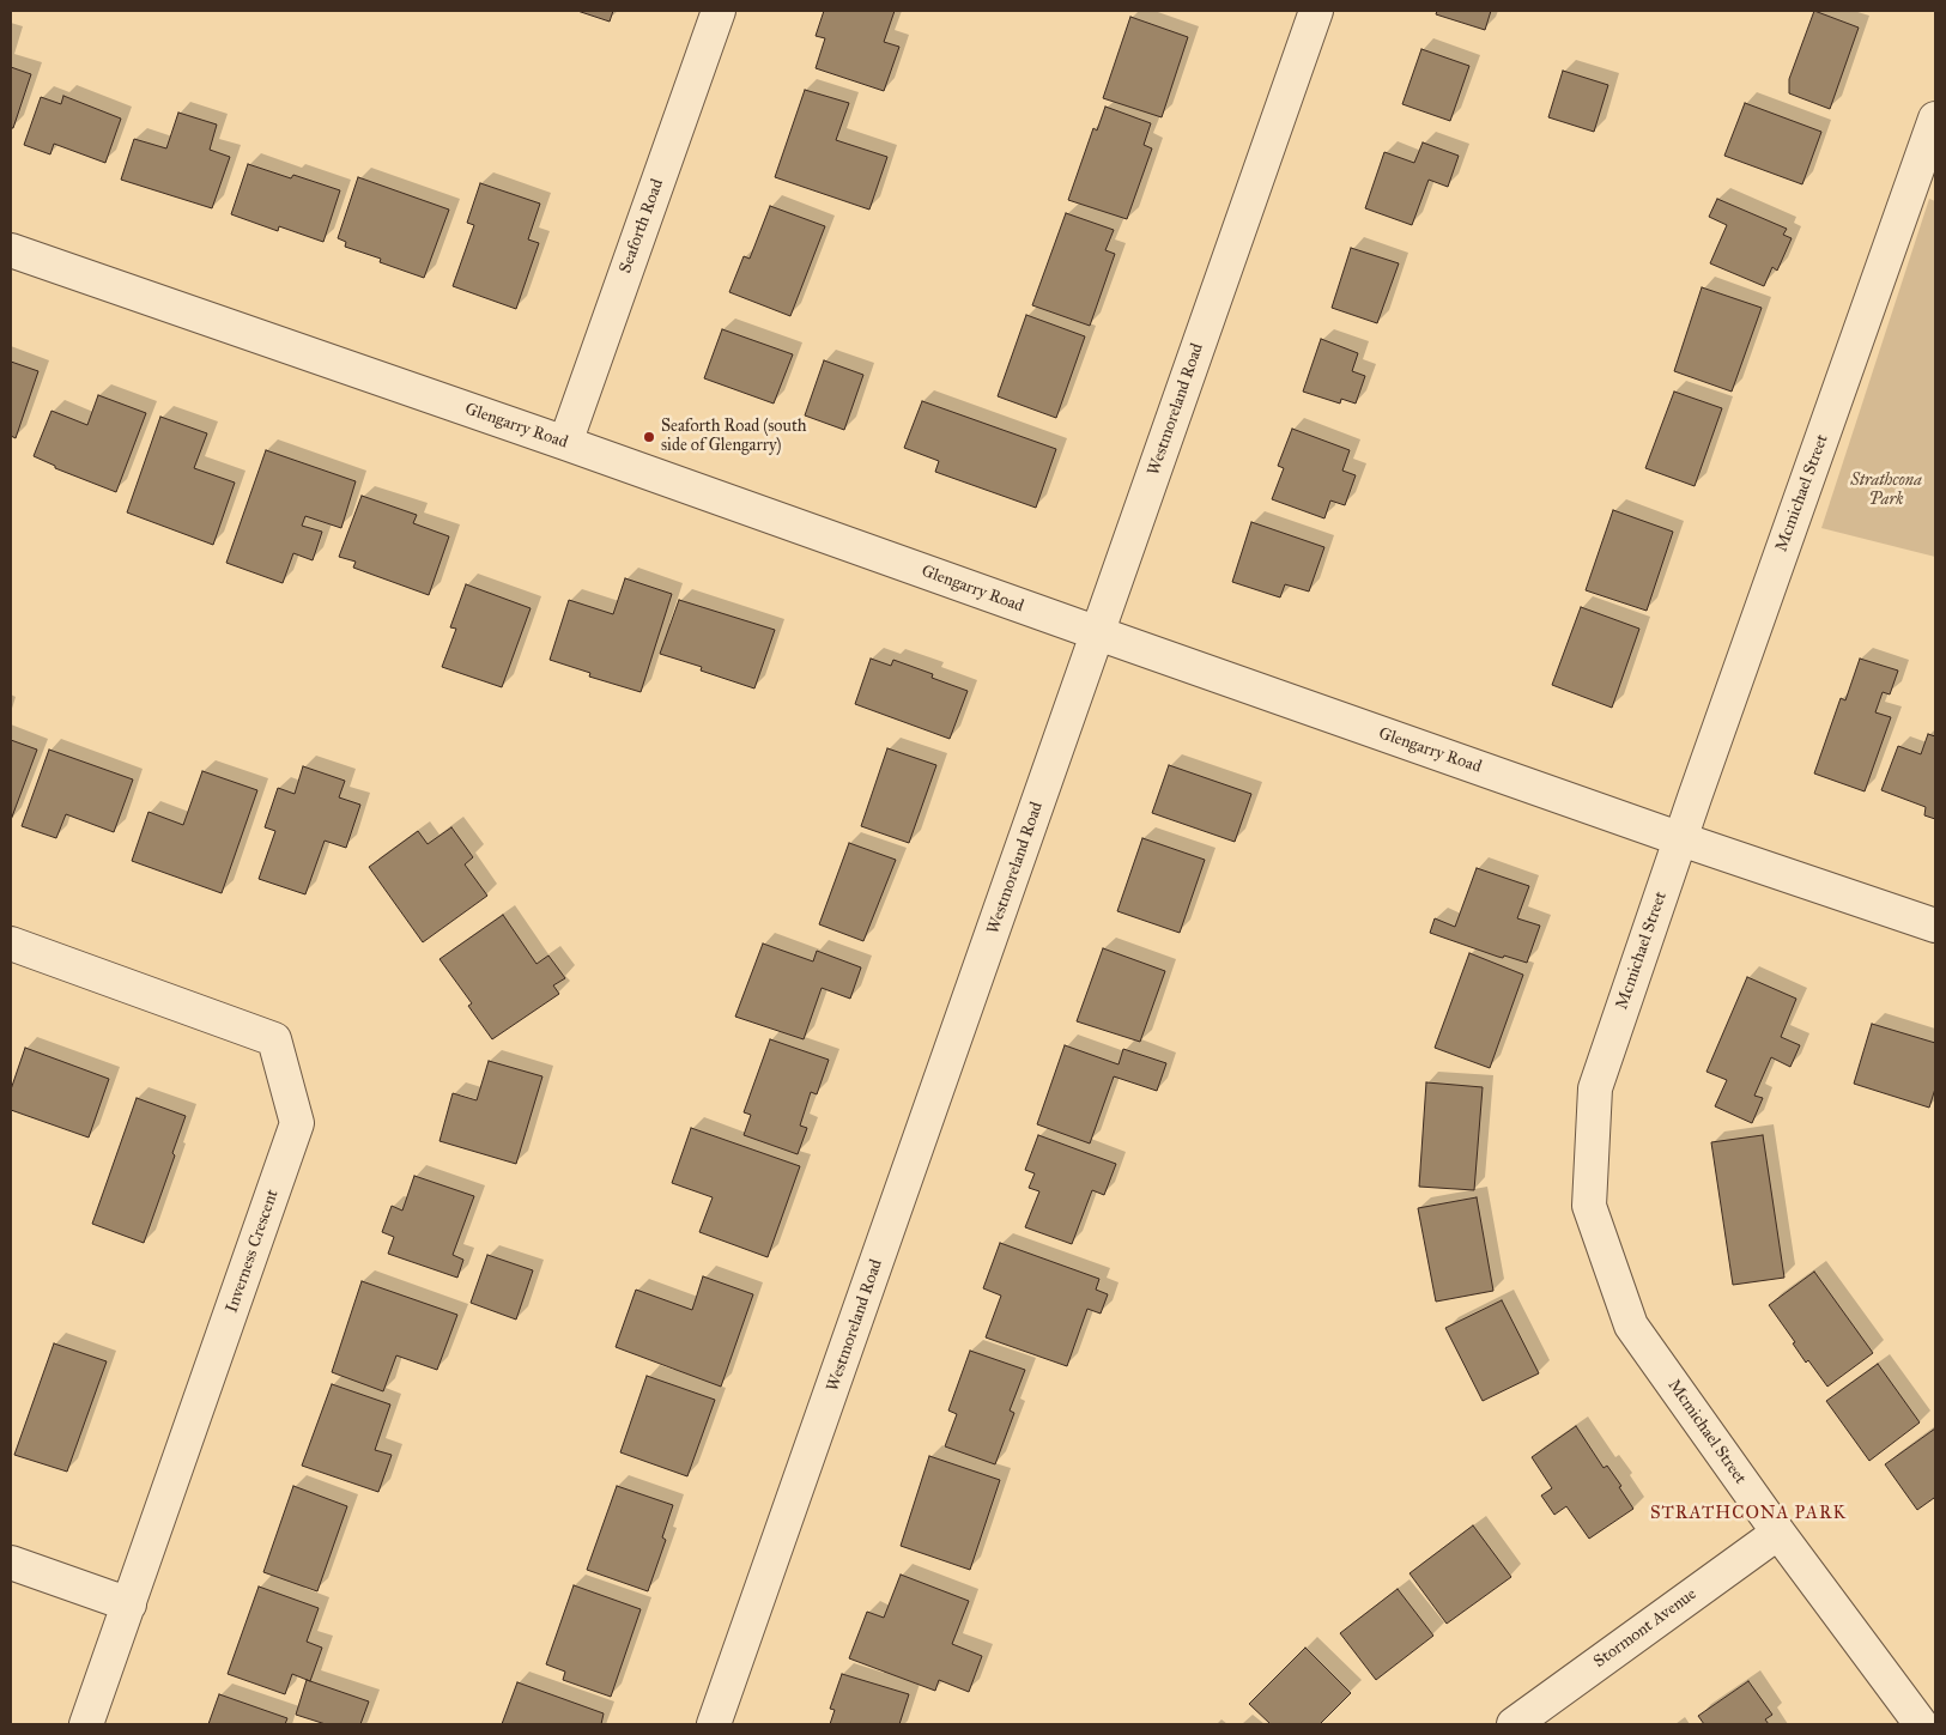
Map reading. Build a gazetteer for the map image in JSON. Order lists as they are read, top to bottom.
{
  "streets": {
    "street": [
      "Seaforth Road",
      "Westmoreland Road",
      "Glengarry Road",
      "Mcmichael Street",
      "Inverness Crescent",
      "Stormont Avenue"
    ]
  },
  "crossings": [
    ["Seaforth Road", "Glengarry Road"],
    ["Westmoreland Road", "Glengarry Road"],
    ["Glengarry Road", "Mcmichael Street"],
    ["Mcmichael Street", "Stormont Avenue"]
  ],
  "districts": ["STRATHCONA PARK"],
  "parks": ["Strathcona Park"],
  "places": ["Seaforth Road (south side of Glengarry)"]
}
